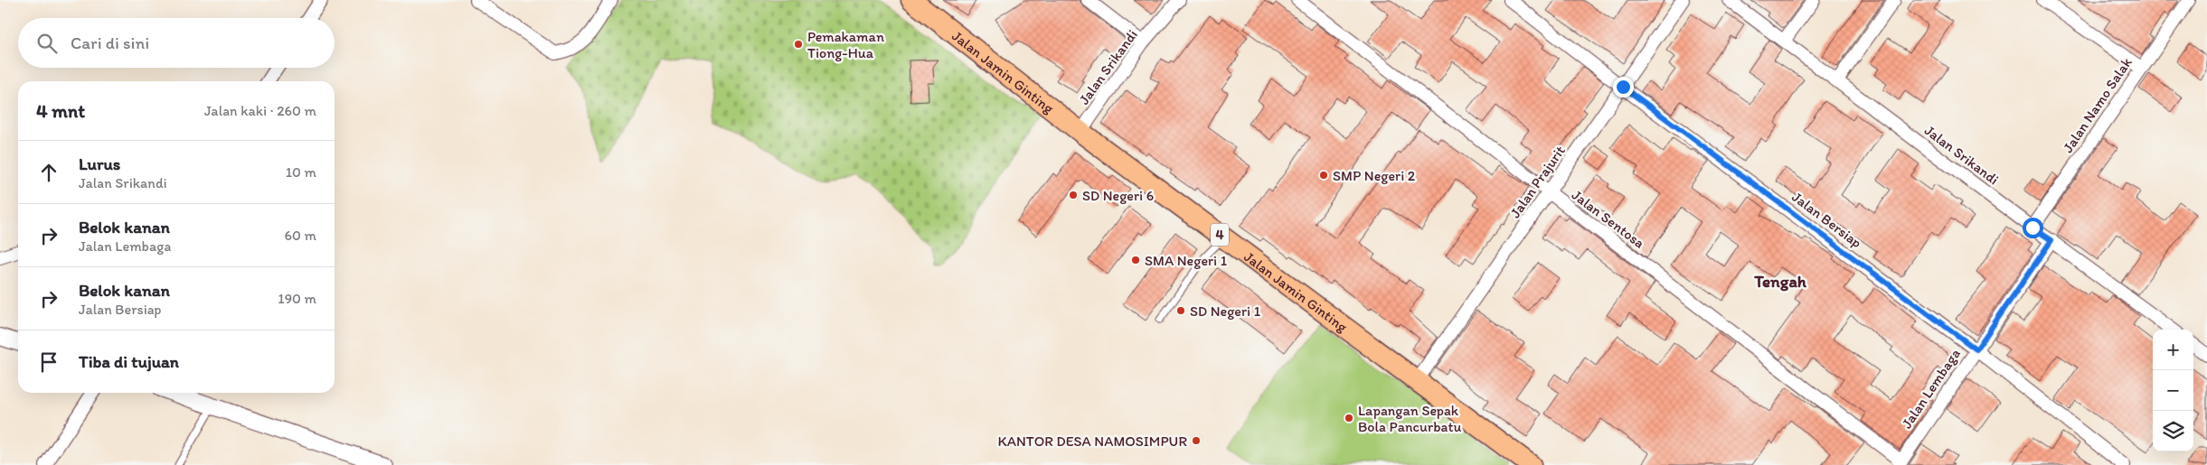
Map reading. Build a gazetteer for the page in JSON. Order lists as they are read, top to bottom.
{
  "streets": {
    "highway": ["Jalan Jamin Ginting", "4"],
    "street": [
      "Jalan Srikandi",
      "Jalan Namo Salak",
      "Jalan Prajurit",
      "Jalan Sentosa",
      "Jalan Bersiap",
      "Jalan Lembaga"
    ]
  },
  "crossings": [
    ["Jalan Srikandi", "Jalan Jamin Ginting"],
    ["Jalan Srikandi", "Jalan Namo Salak"],
    ["Jalan Srikandi", "Jalan Lembaga"],
    ["Jalan Jamin Ginting", "Jalan Prajurit"],
    ["Jalan Prajurit", "Jalan Sentosa"],
    ["Jalan Prajurit", "Jalan Bersiap"],
    ["Jalan Sentosa", "Jalan Lembaga"],
    ["Jalan Bersiap", "Jalan Lembaga"]
  ],
  "districts": ["Tengah"],
  "places": [
    "Pemakaman Tiong-Hua",
    "SMP Negeri 2",
    "SD Negeri 6",
    "SMA Negeri 1",
    "SD Negeri 1",
    "Lapangan Sepak Bola Pancurbatu",
    "KANTOR DESA NAMOSIMPUR"
  ],
  "page": {
    "search": "Cari di sini",
    "heading": ["4 mnt", "Jalan kaki · 260 m"],
    "list": [
      ["Lurus", "Jalan Srikandi", "10 m"],
      ["Belok kanan", "Jalan Lembaga", "60 m"],
      ["Belok kanan", "Jalan Bersiap", "190 m"],
      "Tiba di tujuan"
    ],
    "map_buttons": ["+", "−"]
  }
}
